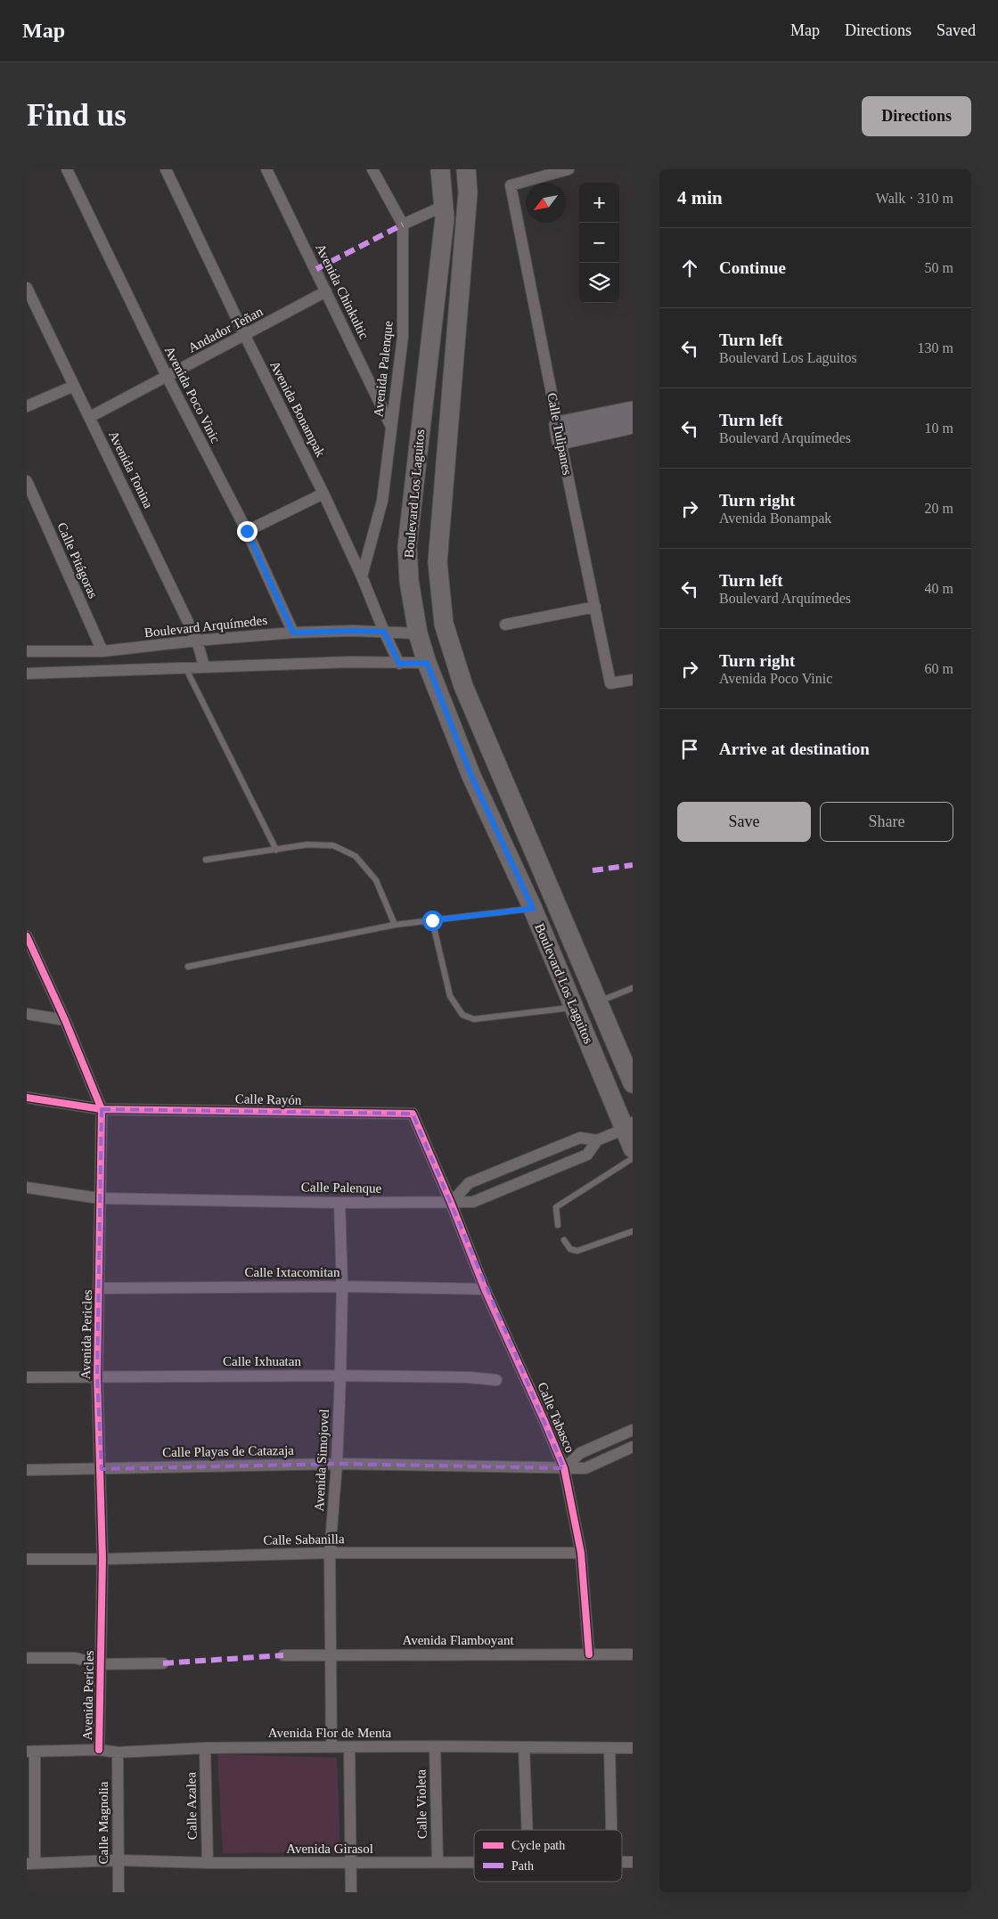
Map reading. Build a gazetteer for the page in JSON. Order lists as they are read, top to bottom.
{
  "streets": {
    "main road": ["Boulevard Los Laguitos"],
    "street": [
      "Avenida Chinkultic",
      "Andador Teñan",
      "Avenida Palenque",
      "Avenida Poco Vinic",
      "Avenida Bonampak",
      "Calle Tulipanes",
      "Avenida Tonina",
      "Calle Pitágoras",
      "Boulevard Arquímedes",
      "Calle Rayón",
      "Calle Palenque",
      "Calle Ixtacomitan",
      "Avenida Pericles",
      "Calle Ixhuatan",
      "Calle Tabasco",
      "Calle Playas de Catazaja",
      "Avenida Simojovel",
      "Calle Sabanilla",
      "Avenida Flamboyant",
      "Avenida Flor de Menta",
      "Calle Violeta",
      "Calle Azalea",
      "Calle Magnolia",
      "Avenida Girasol"
    ]
  },
  "crossings": [
    ["Avenida Chinkultic", "Andador Teñan"],
    ["Avenida Chinkultic", "Avenida Palenque"],
    ["Andador Teñan", "Avenida Poco Vinic"],
    ["Andador Teñan", "Avenida Bonampak"],
    ["Andador Teñan", "Avenida Tonina"],
    ["Avenida Palenque", "Avenida Bonampak"],
    ["Avenida Poco Vinic", "Boulevard Arquímedes"],
    ["Avenida Bonampak", "Boulevard Arquímedes"],
    ["Avenida Tonina", "Boulevard Arquímedes"],
    ["Boulevard Los Laguitos", "Boulevard Arquímedes"],
    ["Calle Pitágoras", "Boulevard Arquímedes"],
    ["Calle Rayón", "Calle Palenque"],
    ["Calle Rayón", "Avenida Pericles"],
    ["Calle Rayón", "Calle Tabasco"],
    ["Calle Palenque", "Avenida Pericles"],
    ["Calle Palenque", "Calle Tabasco"],
    ["Calle Palenque", "Avenida Simojovel"],
    ["Calle Ixtacomitan", "Avenida Pericles"],
    ["Calle Ixtacomitan", "Calle Tabasco"],
    ["Calle Ixtacomitan", "Avenida Simojovel"],
    ["Avenida Pericles", "Calle Ixhuatan"],
    ["Avenida Pericles", "Calle Playas de Catazaja"],
    ["Avenida Pericles", "Calle Sabanilla"],
    ["Avenida Pericles", "Avenida Flor de Menta"],
    ["Calle Ixhuatan", "Avenida Simojovel"],
    ["Calle Tabasco", "Calle Playas de Catazaja"],
    ["Calle Tabasco", "Calle Sabanilla"],
    ["Calle Tabasco", "Avenida Flamboyant"],
    ["Calle Playas de Catazaja", "Avenida Simojovel"],
    ["Avenida Simojovel", "Calle Sabanilla"],
    ["Avenida Simojovel", "Avenida Flamboyant"],
    ["Avenida Simojovel", "Avenida Flor de Menta"],
    ["Avenida Flor de Menta", "Calle Violeta"],
    ["Avenida Flor de Menta", "Calle Azalea"],
    ["Avenida Flor de Menta", "Calle Magnolia"],
    ["Calle Violeta", "Avenida Girasol"],
    ["Calle Azalea", "Avenida Girasol"],
    ["Calle Magnolia", "Avenida Girasol"]
  ],
  "legend": ["Cycle path", "Path"],
  "north": "bottom left",
  "page": {
    "header": "Map",
    "nav": ["Map", "Directions", "Saved"],
    "buttons": [
      "Directions",
      ["Save", "Share"]
    ],
    "title": "Find us",
    "heading": ["4 min", "Walk · 310 m"],
    "map_buttons": ["+", "−"],
    "list": [
      ["Continue", "50 m"],
      ["Turn left", "Boulevard Los Laguitos", "130 m"],
      ["Turn left", "Boulevard Arquímedes", "10 m"],
      ["Turn right", "Avenida Bonampak", "20 m"],
      ["Turn left", "Boulevard Arquímedes", "40 m"],
      ["Turn right", "Avenida Poco Vinic", "60 m"],
      "Arrive at destination"
    ]
  }
}
